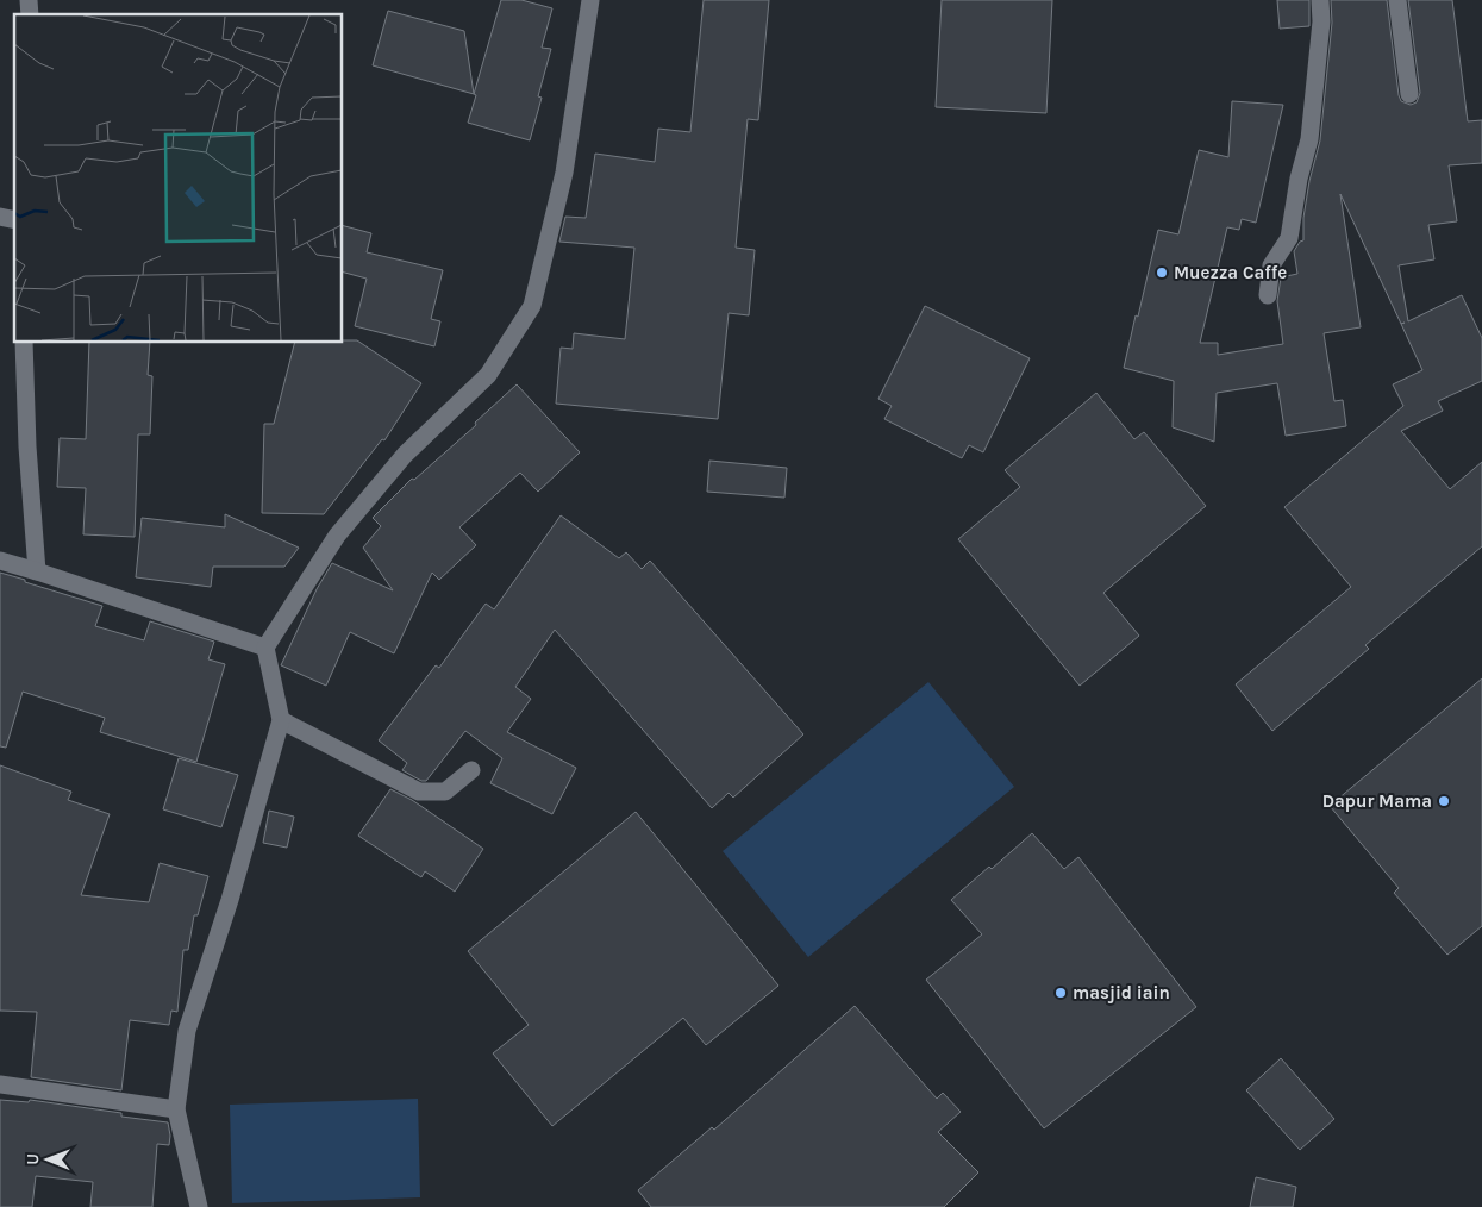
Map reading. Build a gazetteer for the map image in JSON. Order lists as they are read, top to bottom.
{
  "places": ["Muezza Caffe", "Dapur Mama", "masjid iain"],
  "north": "left"
}
